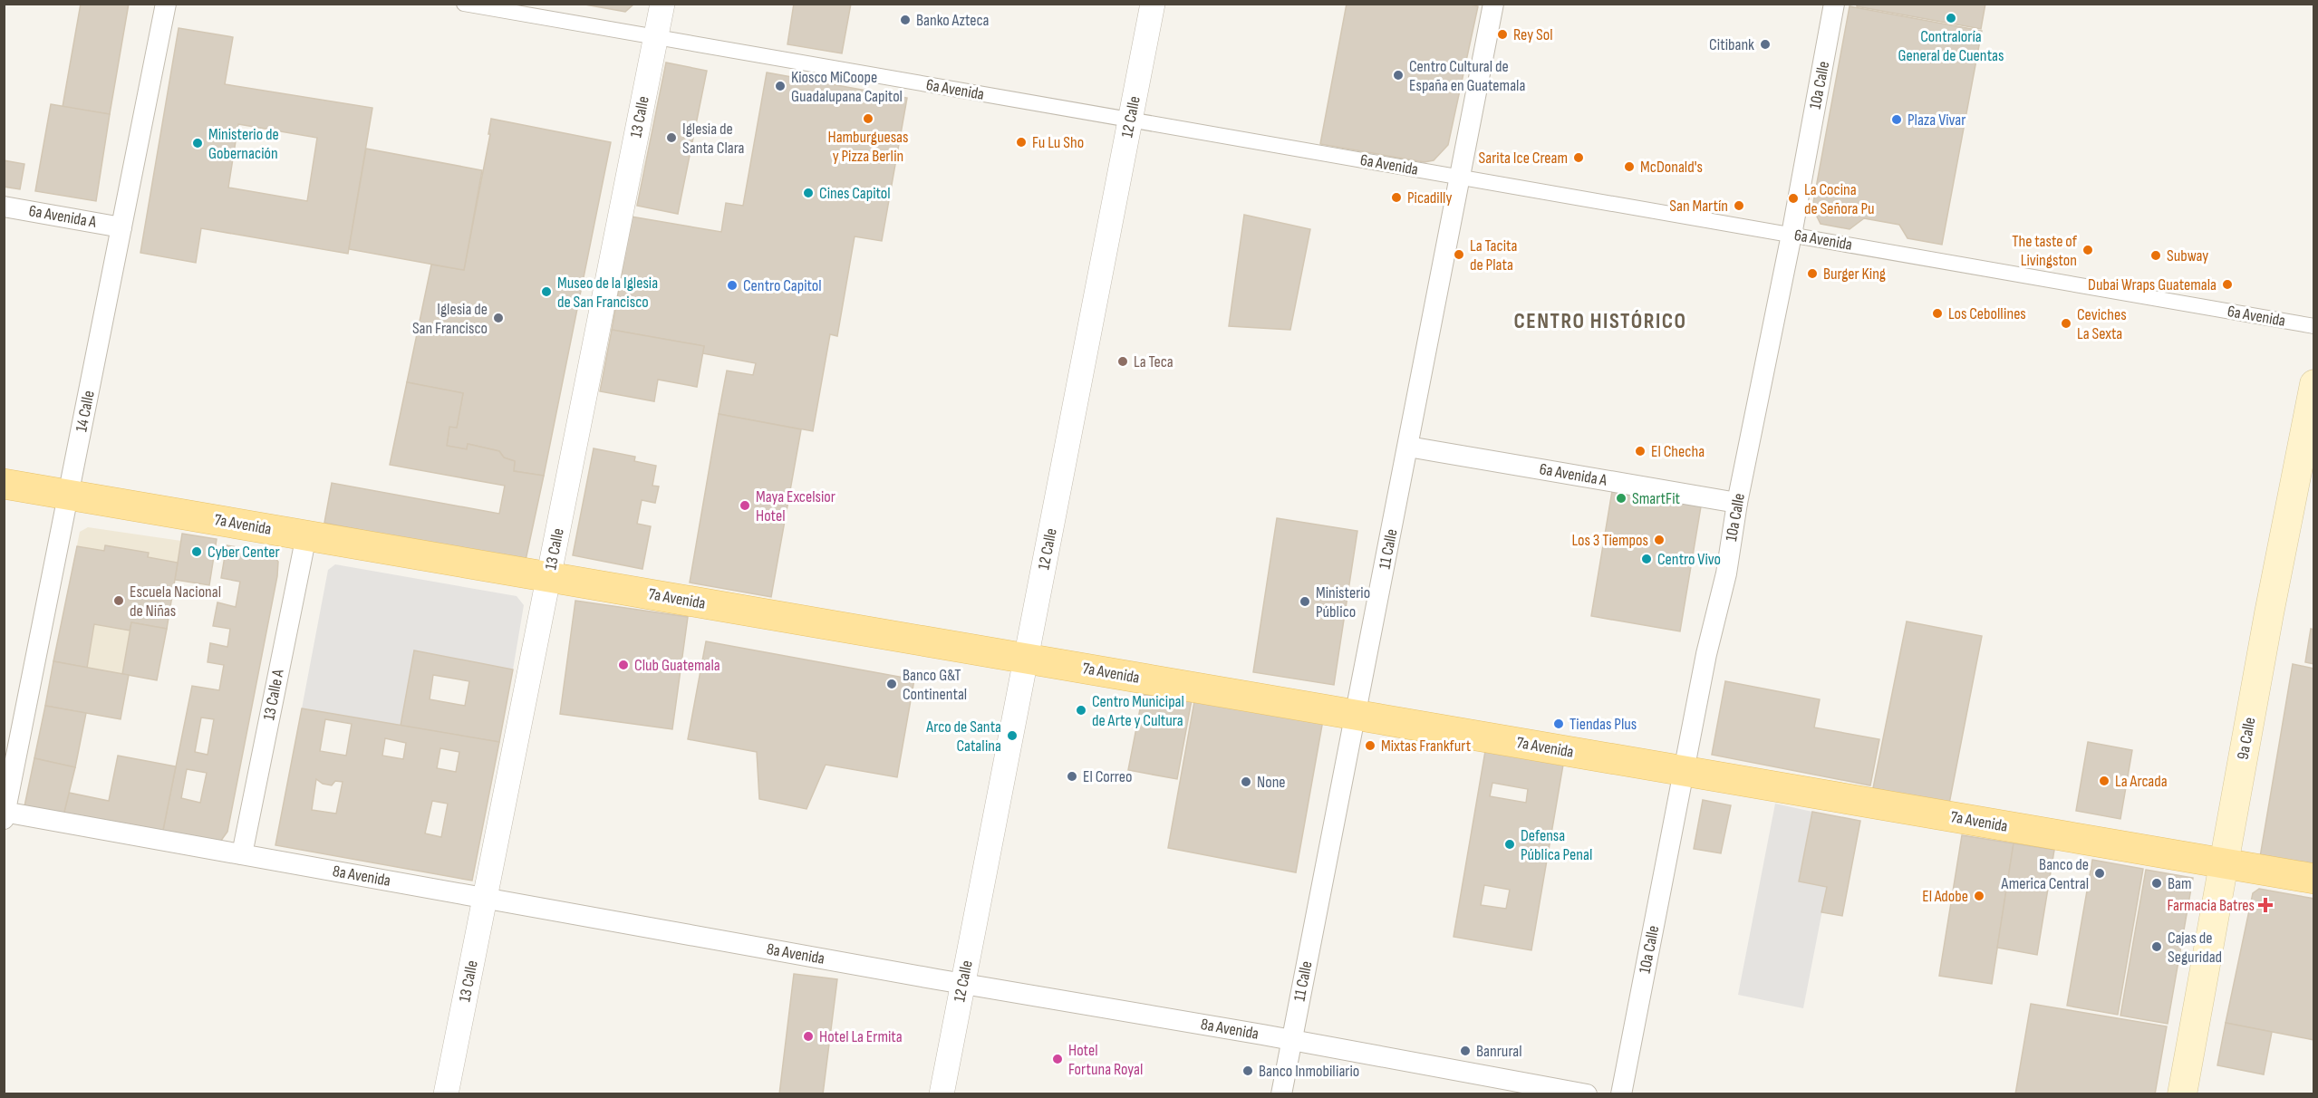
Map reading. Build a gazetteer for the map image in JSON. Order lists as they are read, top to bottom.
{
  "streets": {
    "main road": ["7a Avenida", "9a Calle"],
    "street": [
      "10a Calle",
      "6a Avenida",
      "13 Calle",
      "12 Calle",
      "6a Avenida A",
      "14 Calle",
      "11 Calle",
      "13 Calle A",
      "8a Avenida"
    ]
  },
  "crossings": [
    ["10a Calle", "6a Avenida"],
    ["10a Calle", "6a Avenida A"],
    ["10a Calle", "7a Avenida"],
    ["6a Avenida", "13 Calle"],
    ["6a Avenida", "12 Calle"],
    ["6a Avenida", "11 Calle"],
    ["13 Calle", "7a Avenida"],
    ["13 Calle", "8a Avenida"],
    ["12 Calle", "7a Avenida"],
    ["12 Calle", "8a Avenida"],
    ["6a Avenida A", "14 Calle"],
    ["6a Avenida A", "11 Calle"],
    ["14 Calle", "7a Avenida"],
    ["14 Calle", "8a Avenida"],
    ["7a Avenida", "11 Calle"],
    ["7a Avenida", "13 Calle A"],
    ["7a Avenida", "9a Calle"],
    ["11 Calle", "8a Avenida"],
    ["13 Calle A", "8a Avenida"]
  ],
  "districts": ["CENTRO HISTÓRICO"],
  "places": {
    "other": [
      "Contraloría General de Cuentas",
      "Banko Azteca",
      "Rey Sol",
      "Citibank",
      "Centro Cultural de España en Guatemala",
      "Kiosco MiCoope Guadalupana Capitol",
      "Hamburguesas y Pizza Berlin",
      "Plaza Vivar",
      "Iglesia de Santa Clara",
      "Fu Lu Sho",
      "Ministerio de Gobernación",
      "Sarita Ice Cream",
      "McDonald's",
      "Cines Capitol",
      "Picadilly",
      "La Cocina de Señora Pu",
      "San Martín",
      "The taste of Livingston",
      "La Tacita de Plata",
      "Subway",
      "Burger King",
      "Dubai Wraps Guatemala",
      "Centro Capitol",
      "Museo de la Iglesia de San Francisco",
      "Los Cebollines",
      "Iglesia de San Francisco",
      "Ceviches La Sexta",
      "La Teca",
      "El Checha",
      "SmartFit",
      "Maya Excelsior Hotel",
      "Los 3 Tiempos",
      "Cyber Center",
      "Centro Vivo",
      "Escuela Nacional de Niñas",
      "Ministerio Público",
      "Club Guatemala",
      "Banco G&T Continental",
      "Centro Municipal de Arte y Cultura",
      "Tiendas Plus",
      "Arco de Santa Catalina",
      "Mixtas Frankfurt",
      "El Correo",
      "La Arcada",
      "None",
      "Defensa Pública Penal",
      "Banco de America Central",
      "Bam",
      "El Adobe",
      "Cajas de Seguridad",
      "Hotel La Ermita",
      "Banrural",
      "Hotel Fortuna Royal",
      "Banco Inmobiliario"
    ],
    "health": ["Farmacia Batres"]
  }
}
